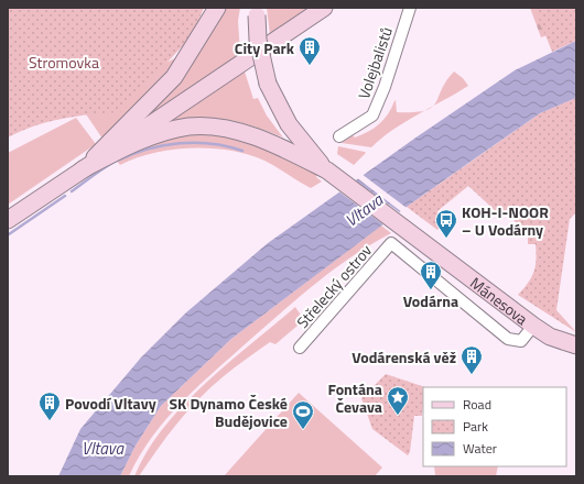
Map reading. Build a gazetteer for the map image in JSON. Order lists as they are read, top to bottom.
{
  "streets": {
    "main road": ["Mánesova"],
    "street": ["Volejbalistů", "Střelecký ostrov"]
  },
  "crossings": [
    ["Střelecký ostrov", "Mánesova"]
  ],
  "water": ["Vltava"],
  "parks": ["Stromovka"],
  "places": {
    "building": [
      "City Park",
      "Vodárna",
      "Vodárenská věž",
      "Povodí Vltavy"
    ],
    "bus stop": ["KOH-I-NOOR – U Vodárny"],
    "place": ["Fontána Čevava"],
    "sports": ["SK Dynamo České Budějovice"]
  },
  "legend": ["Road", "Park", "Water"]
}
